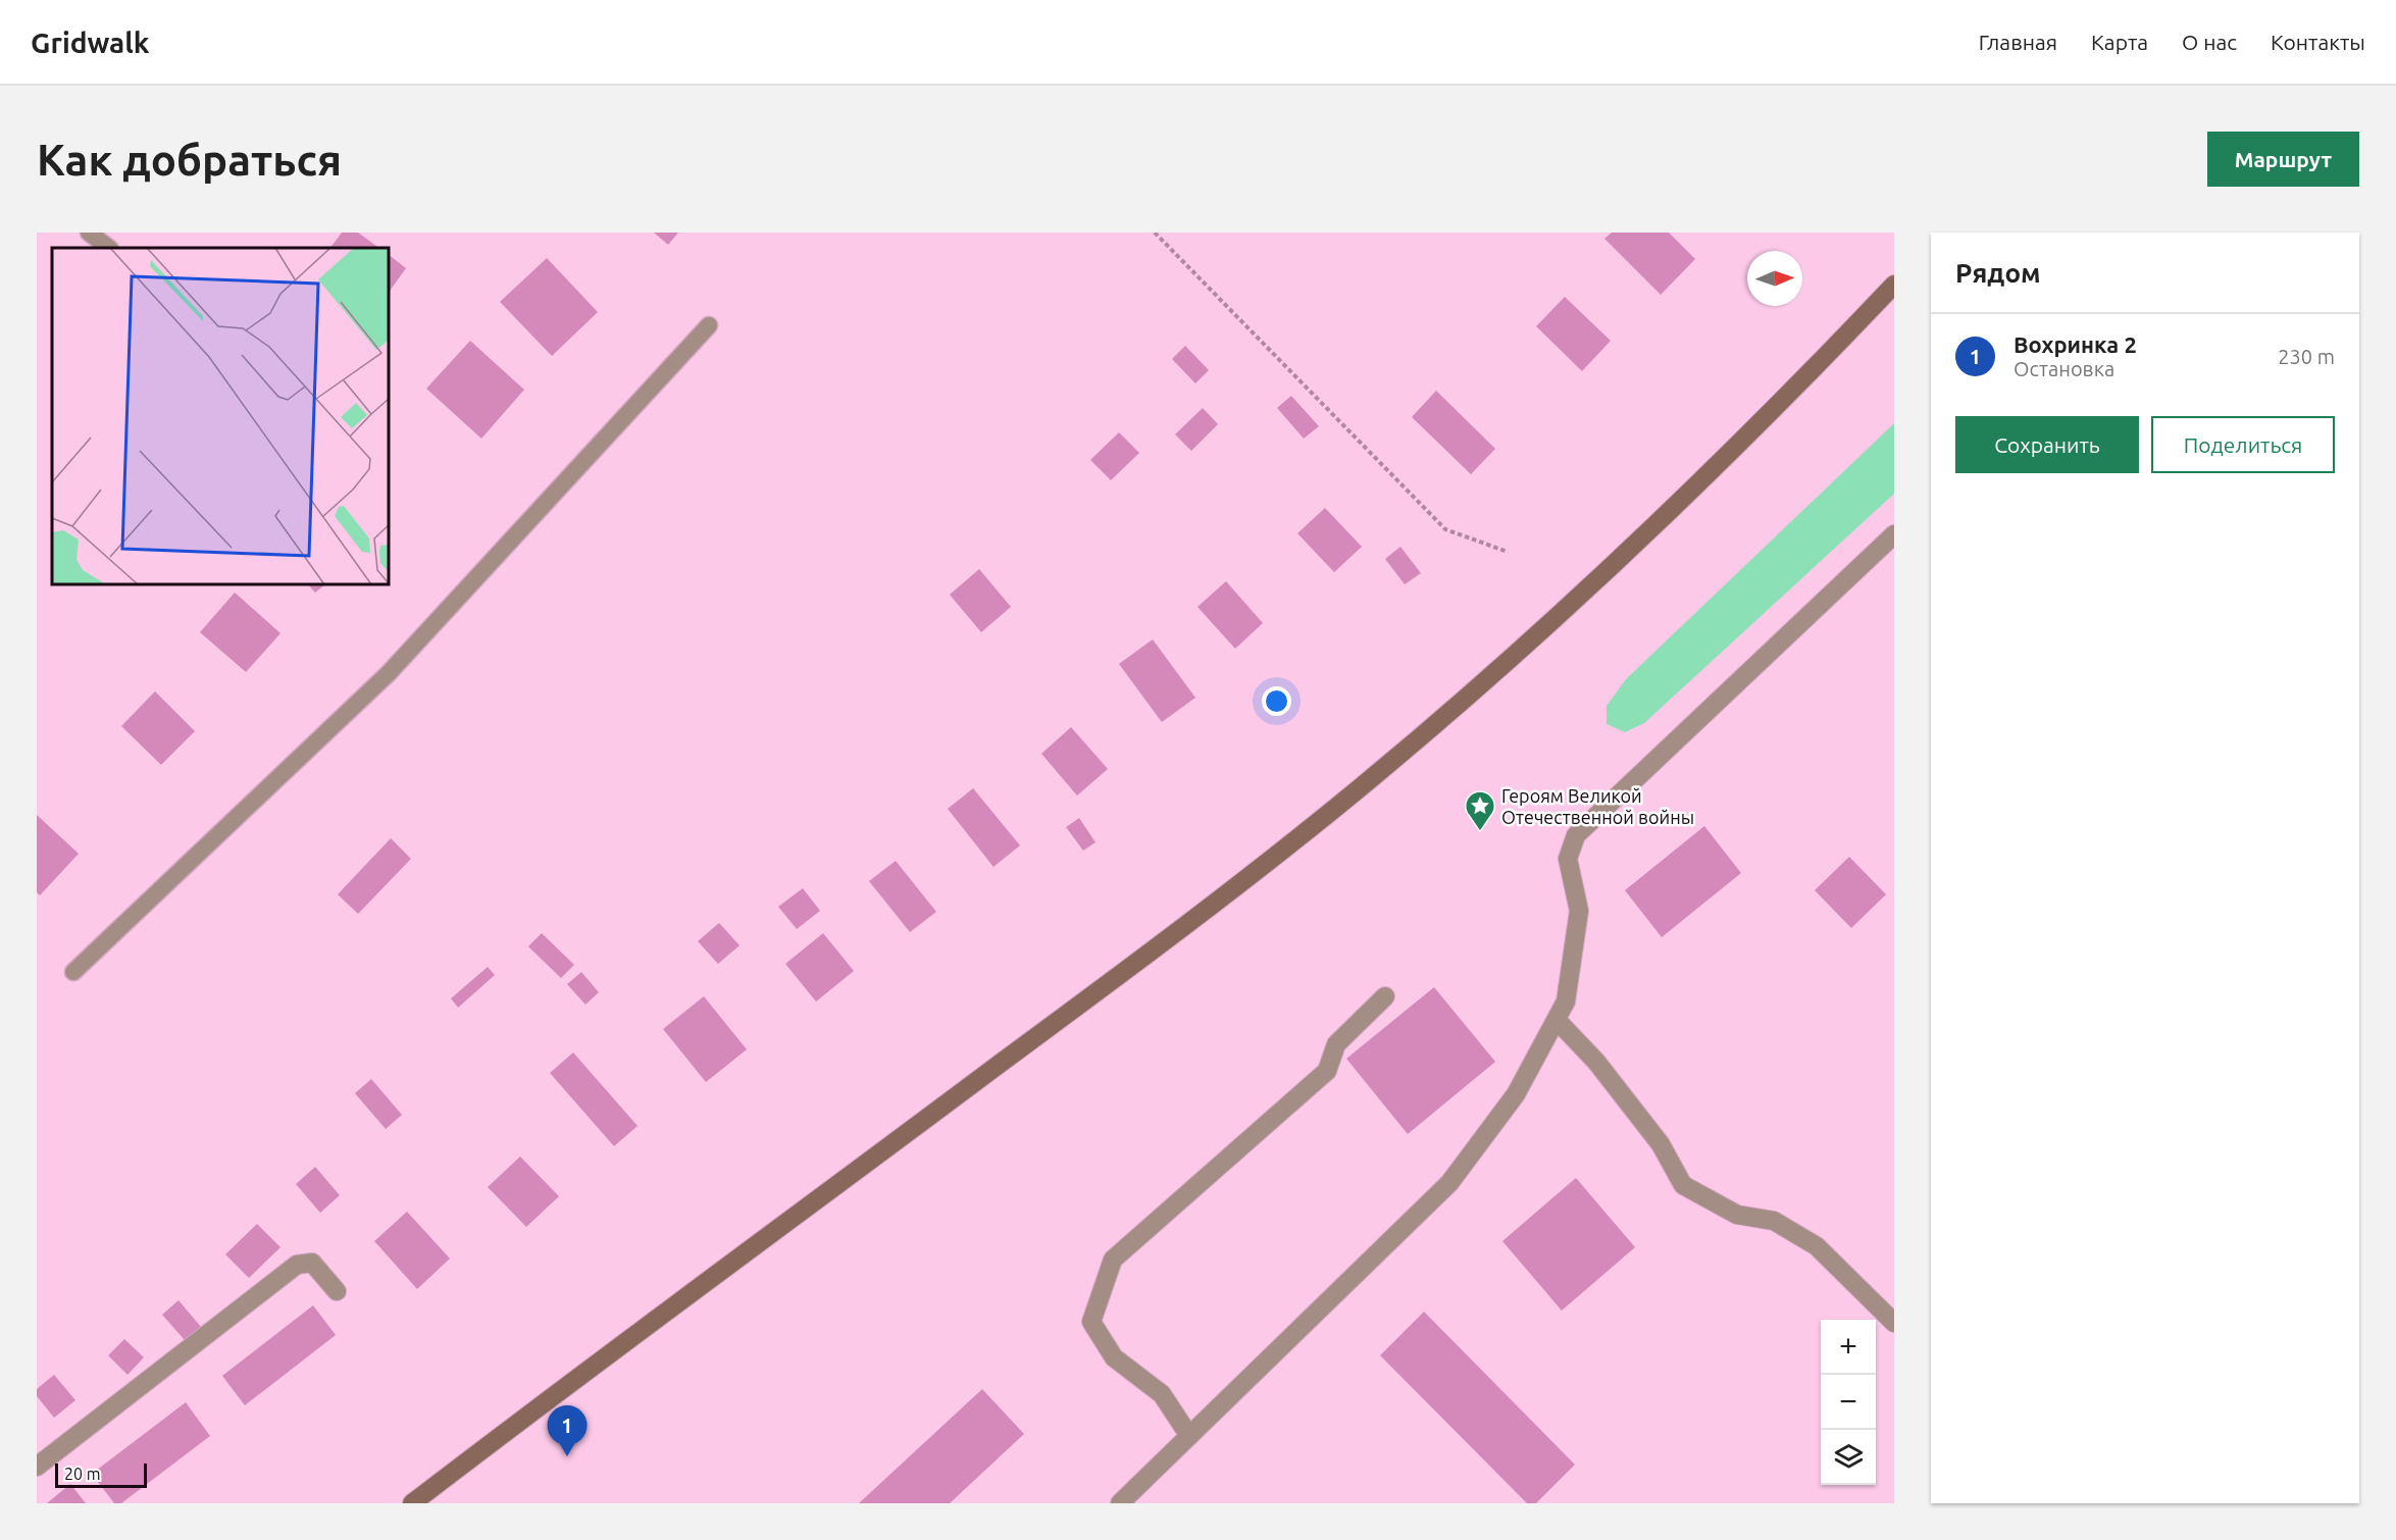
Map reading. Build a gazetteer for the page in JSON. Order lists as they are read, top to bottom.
{
  "places": {
    "place": ["Героям Великой Отечественной войны"]
  },
  "scale_bar": "20 m",
  "north": "right",
  "page": {
    "header": "Gridwalk",
    "nav": [
      "Главная",
      "Карта",
      "О нас",
      "Контакты"
    ],
    "buttons": [
      "Маршрут",
      ["Сохранить", "Поделиться"]
    ],
    "title": "Как добраться",
    "heading": "Рядом",
    "list": [
      {
        "mark": "1",
        "name": "Вохринка 2",
        "note": "Остановка",
        "value": "230 m"
      }
    ],
    "map_buttons": ["+", "−"],
    "pins": "1",
    "scale": "20 m"
  }
}
